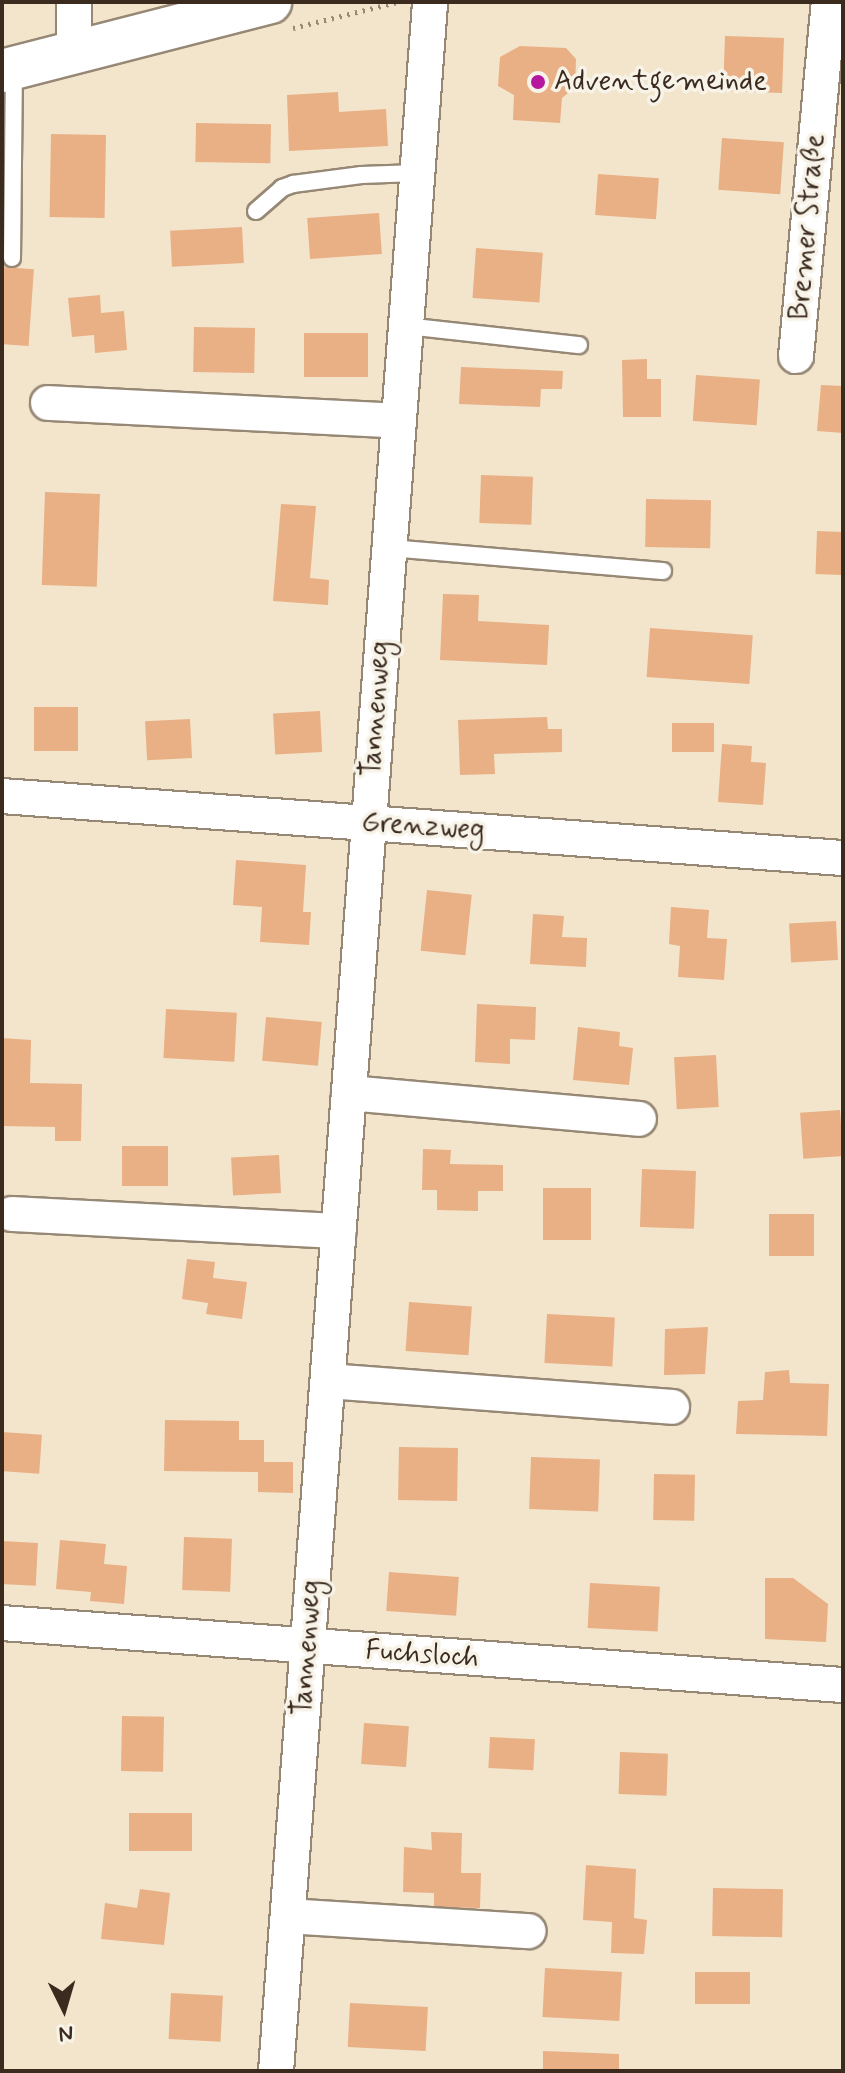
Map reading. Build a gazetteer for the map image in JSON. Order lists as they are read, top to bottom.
{
  "streets": {
    "street": [
      "Bremer Straße",
      "Tannenweg",
      "Grenzweg",
      "Fuchsloch"
    ]
  },
  "crossings": [
    ["Tannenweg", "Grenzweg"],
    ["Tannenweg", "Fuchsloch"]
  ],
  "places": ["Adventgemeinde"],
  "north": "bottom"
}
